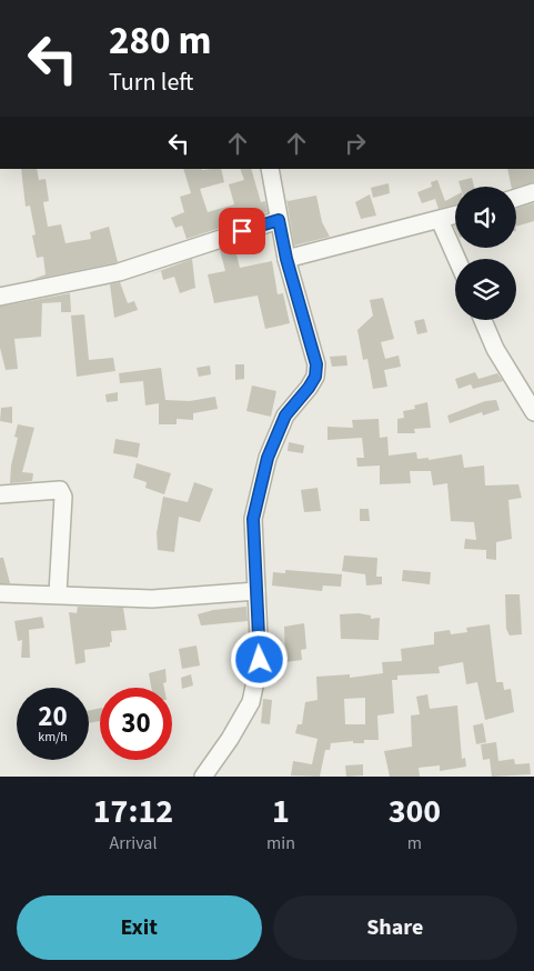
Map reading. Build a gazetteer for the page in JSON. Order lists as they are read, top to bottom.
{
  "page": {
    "turn": ["280 m", "Turn left"],
    "speed": "20 km/h",
    "limit": "30",
    "eta": [
      "17:12",
      "Arrival",
      "1",
      "min",
      "300",
      "m"
    ],
    "buttons": ["Exit", "Share"]
  }
}
